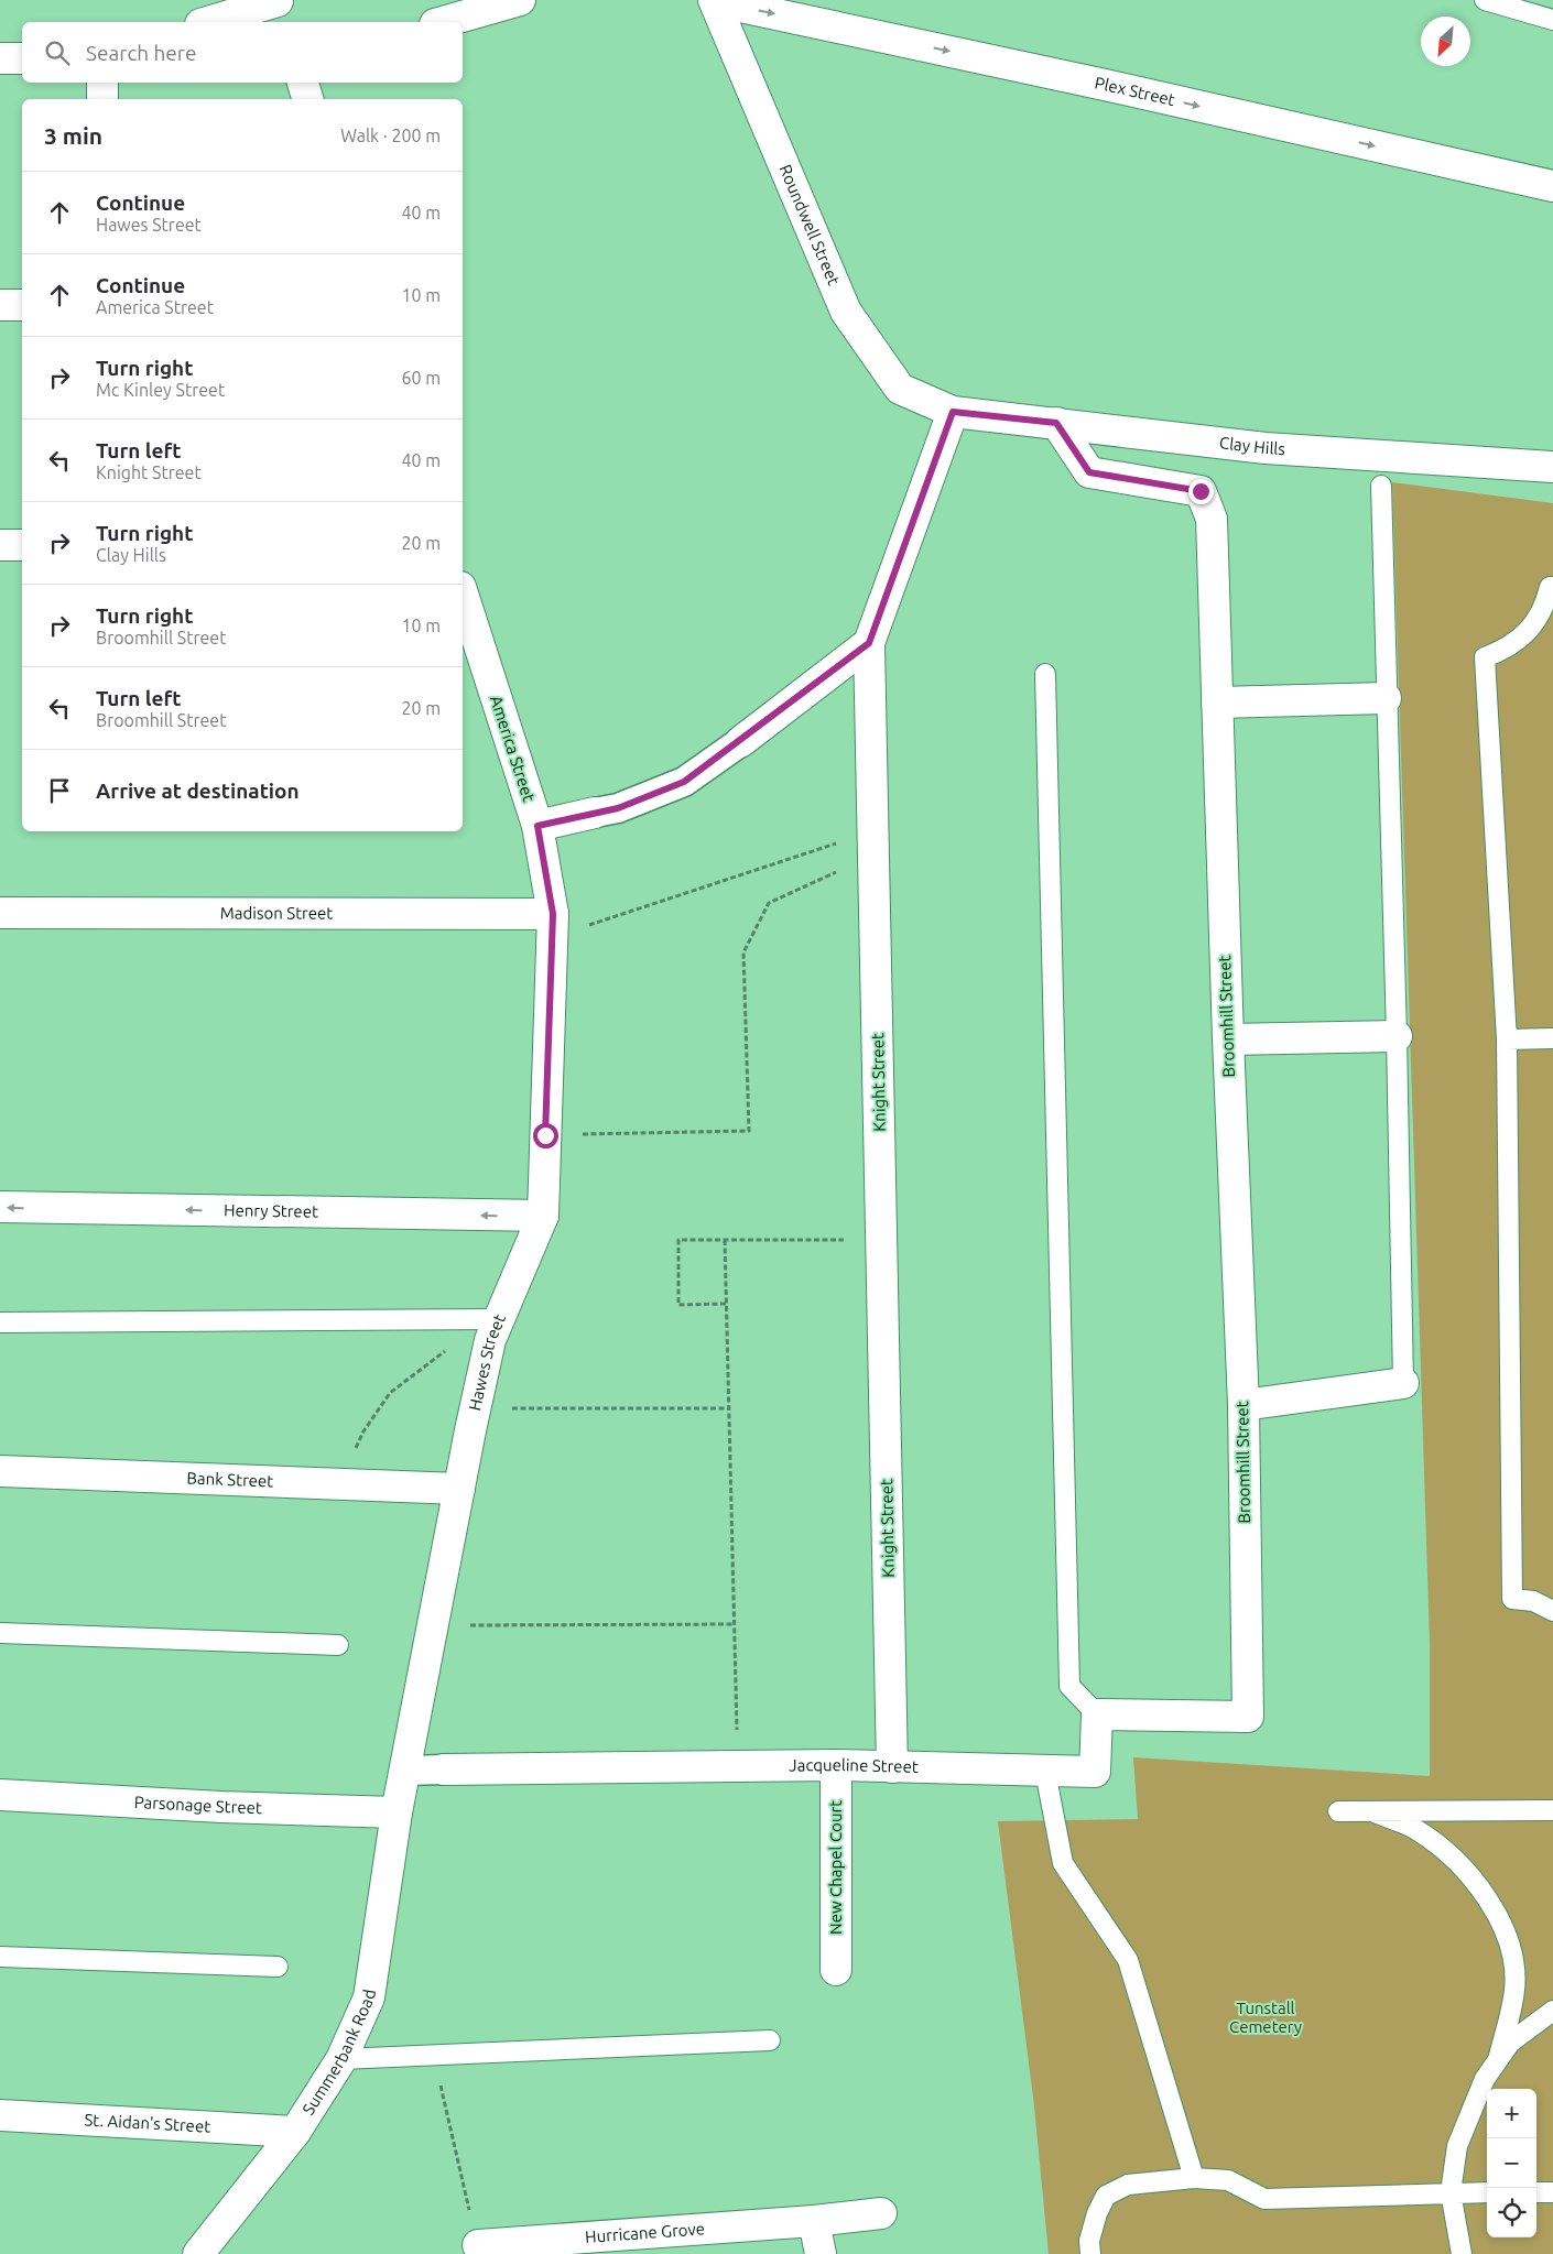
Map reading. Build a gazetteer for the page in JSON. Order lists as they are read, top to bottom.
{
  "streets": {
    "street": [
      "Plex Street",
      "Roundwell Street",
      "Clay Hills",
      "America Street",
      "Madison Street",
      "Broomhill Street",
      "Knight Street",
      "Henry Street",
      "Hawes Street",
      "Bank Street",
      "Jacqueline Street",
      "Parsonage Street",
      "New Chapel Court",
      "Summerbank Road",
      "St. Aidan's Street",
      "Hurricane Grove"
    ]
  },
  "crossings": [
    ["Plex Street", "Roundwell Street"],
    ["Roundwell Street", "Clay Hills"],
    ["Roundwell Street", "Knight Street"],
    ["Clay Hills", "Broomhill Street"],
    ["Clay Hills", "Knight Street"],
    ["America Street", "Madison Street"],
    ["America Street", "Hawes Street"],
    ["Madison Street", "Hawes Street"],
    ["Broomhill Street", "Jacqueline Street"],
    ["Knight Street", "Jacqueline Street"],
    ["Henry Street", "Hawes Street"],
    ["Hawes Street", "Bank Street"],
    ["Hawes Street", "Jacqueline Street"],
    ["Hawes Street", "Parsonage Street"],
    ["Hawes Street", "Summerbank Road"],
    ["Jacqueline Street", "New Chapel Court"],
    ["Parsonage Street", "Summerbank Road"],
    ["Summerbank Road", "St. Aidan's Street"]
  ],
  "one_way": ["Plex Street", "Henry Street"],
  "parks": ["Tunstall Cemetery"],
  "north": "bottom left",
  "page": {
    "search": "Search here",
    "heading": ["3 min", "Walk · 200 m"],
    "list": [
      ["Continue", "Hawes Street", "40 m"],
      ["Continue", "America Street", "10 m"],
      ["Turn right", "Mc Kinley Street", "60 m"],
      ["Turn left", "Knight Street", "40 m"],
      ["Turn right", "Clay Hills", "20 m"],
      ["Turn right", "Broomhill Street", "10 m"],
      ["Turn left", "Broomhill Street", "20 m"],
      "Arrive at destination"
    ],
    "map_buttons": ["+", "−"]
  }
}
